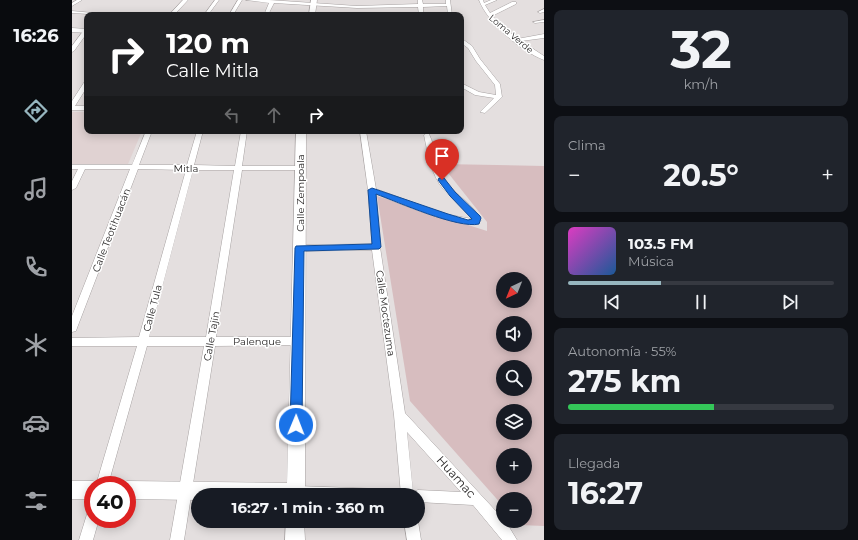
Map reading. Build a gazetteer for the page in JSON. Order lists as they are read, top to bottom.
{
  "streets": {
    "street": [
      "Loma Verde",
      "Mitla",
      "Calle Zempoala",
      "Calle Teotihuacán",
      "Calle Tula",
      "Calle Moctezuma",
      "Calle Tajín",
      "Palenque",
      "Huamac"
    ]
  },
  "crossings": [
    ["Mitla", "Calle Zempoala"],
    ["Mitla", "Calle Teotihuacán"],
    ["Mitla", "Calle Tula"],
    ["Mitla", "Calle Tajín"],
    ["Calle Zempoala", "Palenque"],
    ["Calle Tula", "Palenque"],
    ["Calle Moctezuma", "Huamac"],
    ["Calle Tajín", "Palenque"]
  ],
  "north": "bottom left",
  "page": {
    "tabs": "16:26",
    "tile": [
      ["32", "km/h"],
      "Clima",
      ["Autonomía · 55%", "275 km"],
      ["Llegada", "16:27"]
    ],
    "turn": ["120 m", "Calle Mitla"],
    "heat": ["−", "20.5°", "+"],
    "song": ["103.5 FM", "Música"],
    "map_buttons": ["+", "−"],
    "limit": "40",
    "trip": "16:27 · 1 min · 360 m"
  }
}
